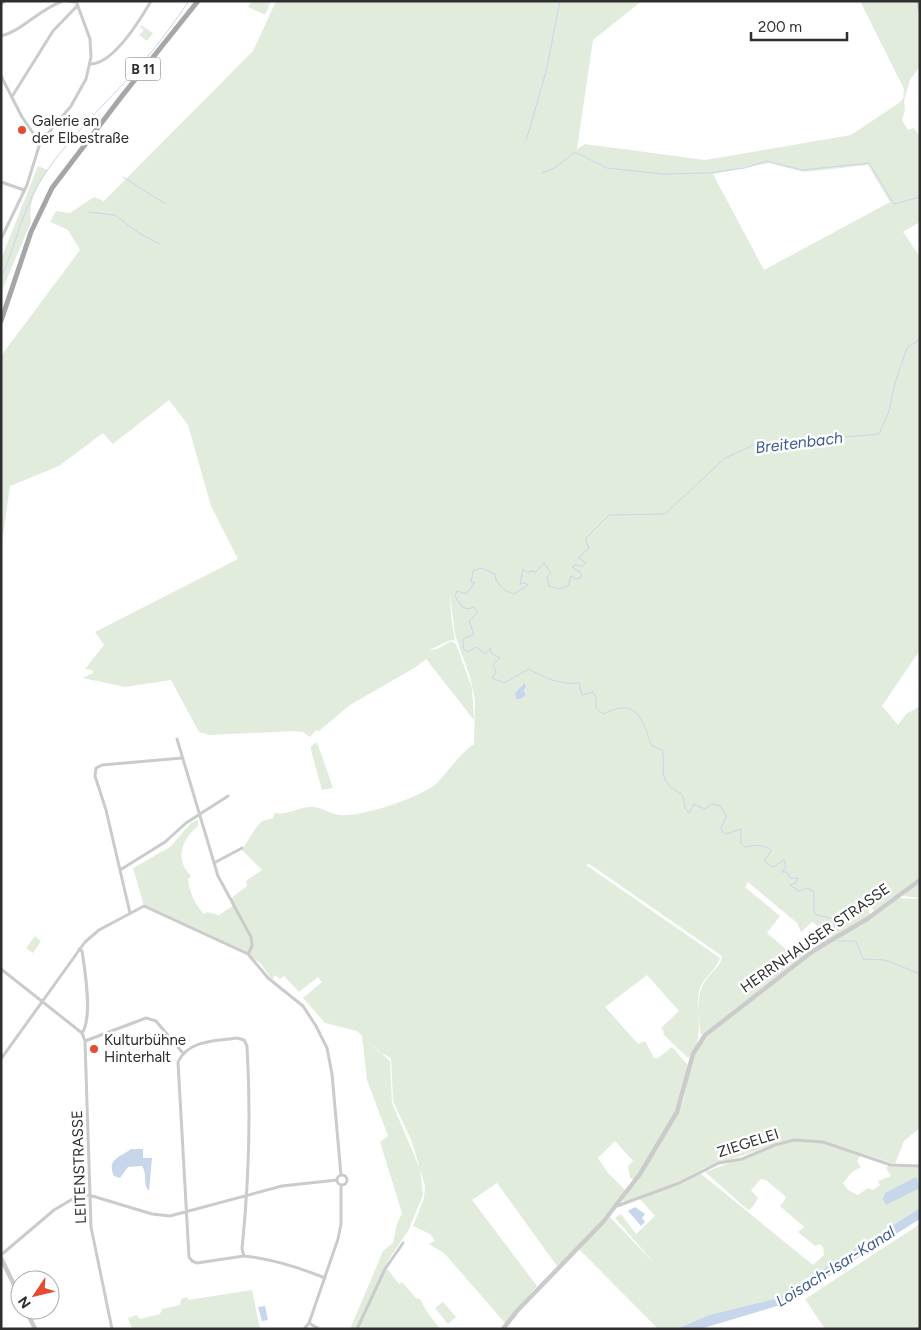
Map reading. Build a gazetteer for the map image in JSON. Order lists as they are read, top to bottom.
{
  "streets": {
    "main road": ["B 11"],
    "street": ["HERRNHAUSER STRASSE", "ZIEGELEI", "LEITENSTRASSE"]
  },
  "crossings": [
    ["HERRNHAUSER STRASSE", "ZIEGELEI"]
  ],
  "water": ["Breitenbach", "Loisach-Isar-Kanal"],
  "places": ["Galerie an der Elbestraße", "Kulturbühne Hinterhalt"],
  "scale_bar": "200 m",
  "north": "bottom left"
}
